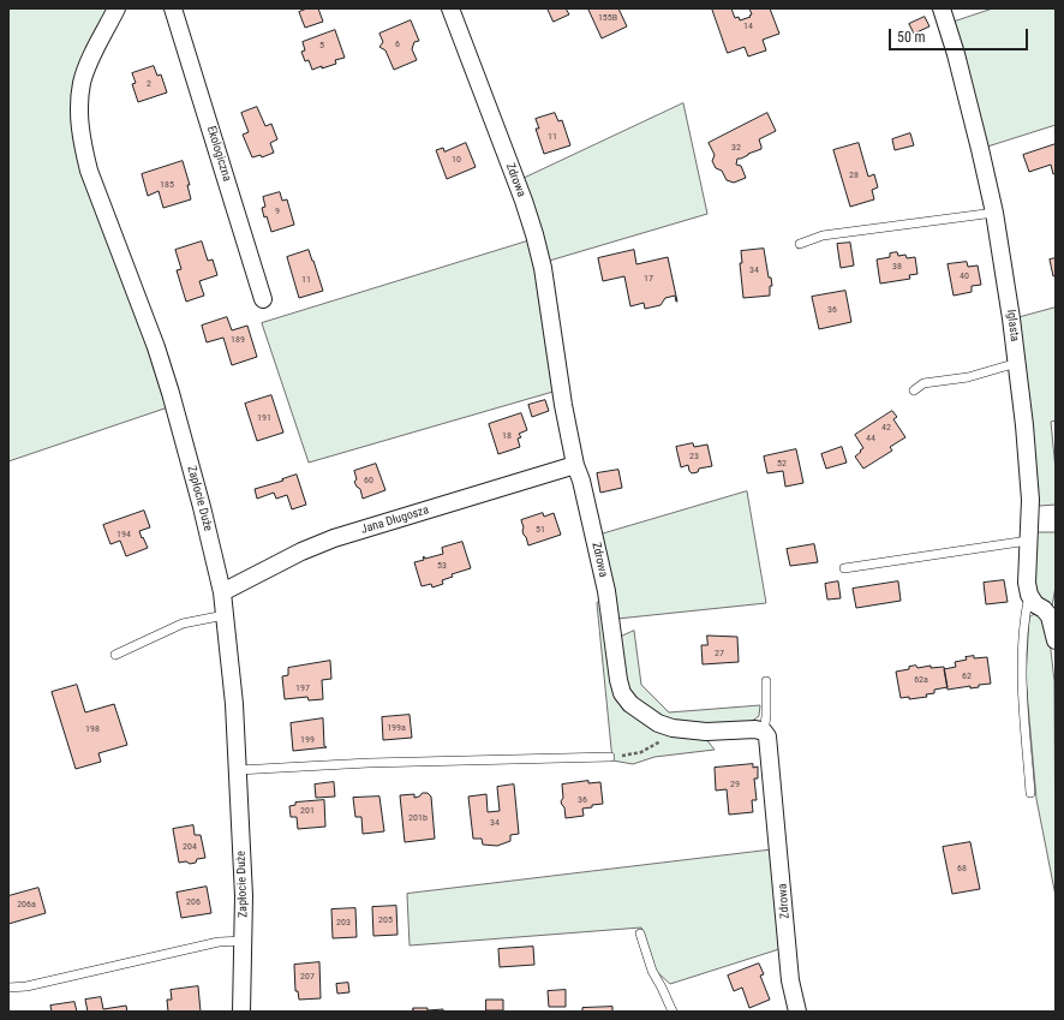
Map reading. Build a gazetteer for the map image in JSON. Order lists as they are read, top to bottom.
{
  "streets": {
    "street": [
      "Ekologiczna",
      "Zdrowa",
      "Iglasta",
      "Zapłocie Duże",
      "Jana Długosza"
    ]
  },
  "crossings": [
    ["Zdrowa", "Jana Długosza"],
    ["Zapłocie Duże", "Jana Długosza"]
  ],
  "house_numbers": [
    "155B",
    "14",
    "6",
    "5",
    "2",
    "11",
    "32",
    "10",
    "28",
    "185",
    "9",
    "38",
    "34",
    "40",
    "17",
    "11",
    "36",
    "189",
    "191",
    "42",
    "18",
    "44",
    "23",
    "52",
    "60",
    "51",
    "194",
    "53",
    "27",
    "62",
    "62a",
    "197",
    "199a",
    "198",
    "199",
    "29",
    "36",
    "201",
    "201b",
    "34",
    "204",
    "68",
    "206",
    "206a",
    "205",
    "203",
    "207"
  ],
  "scale_bar": "50 m"
}
